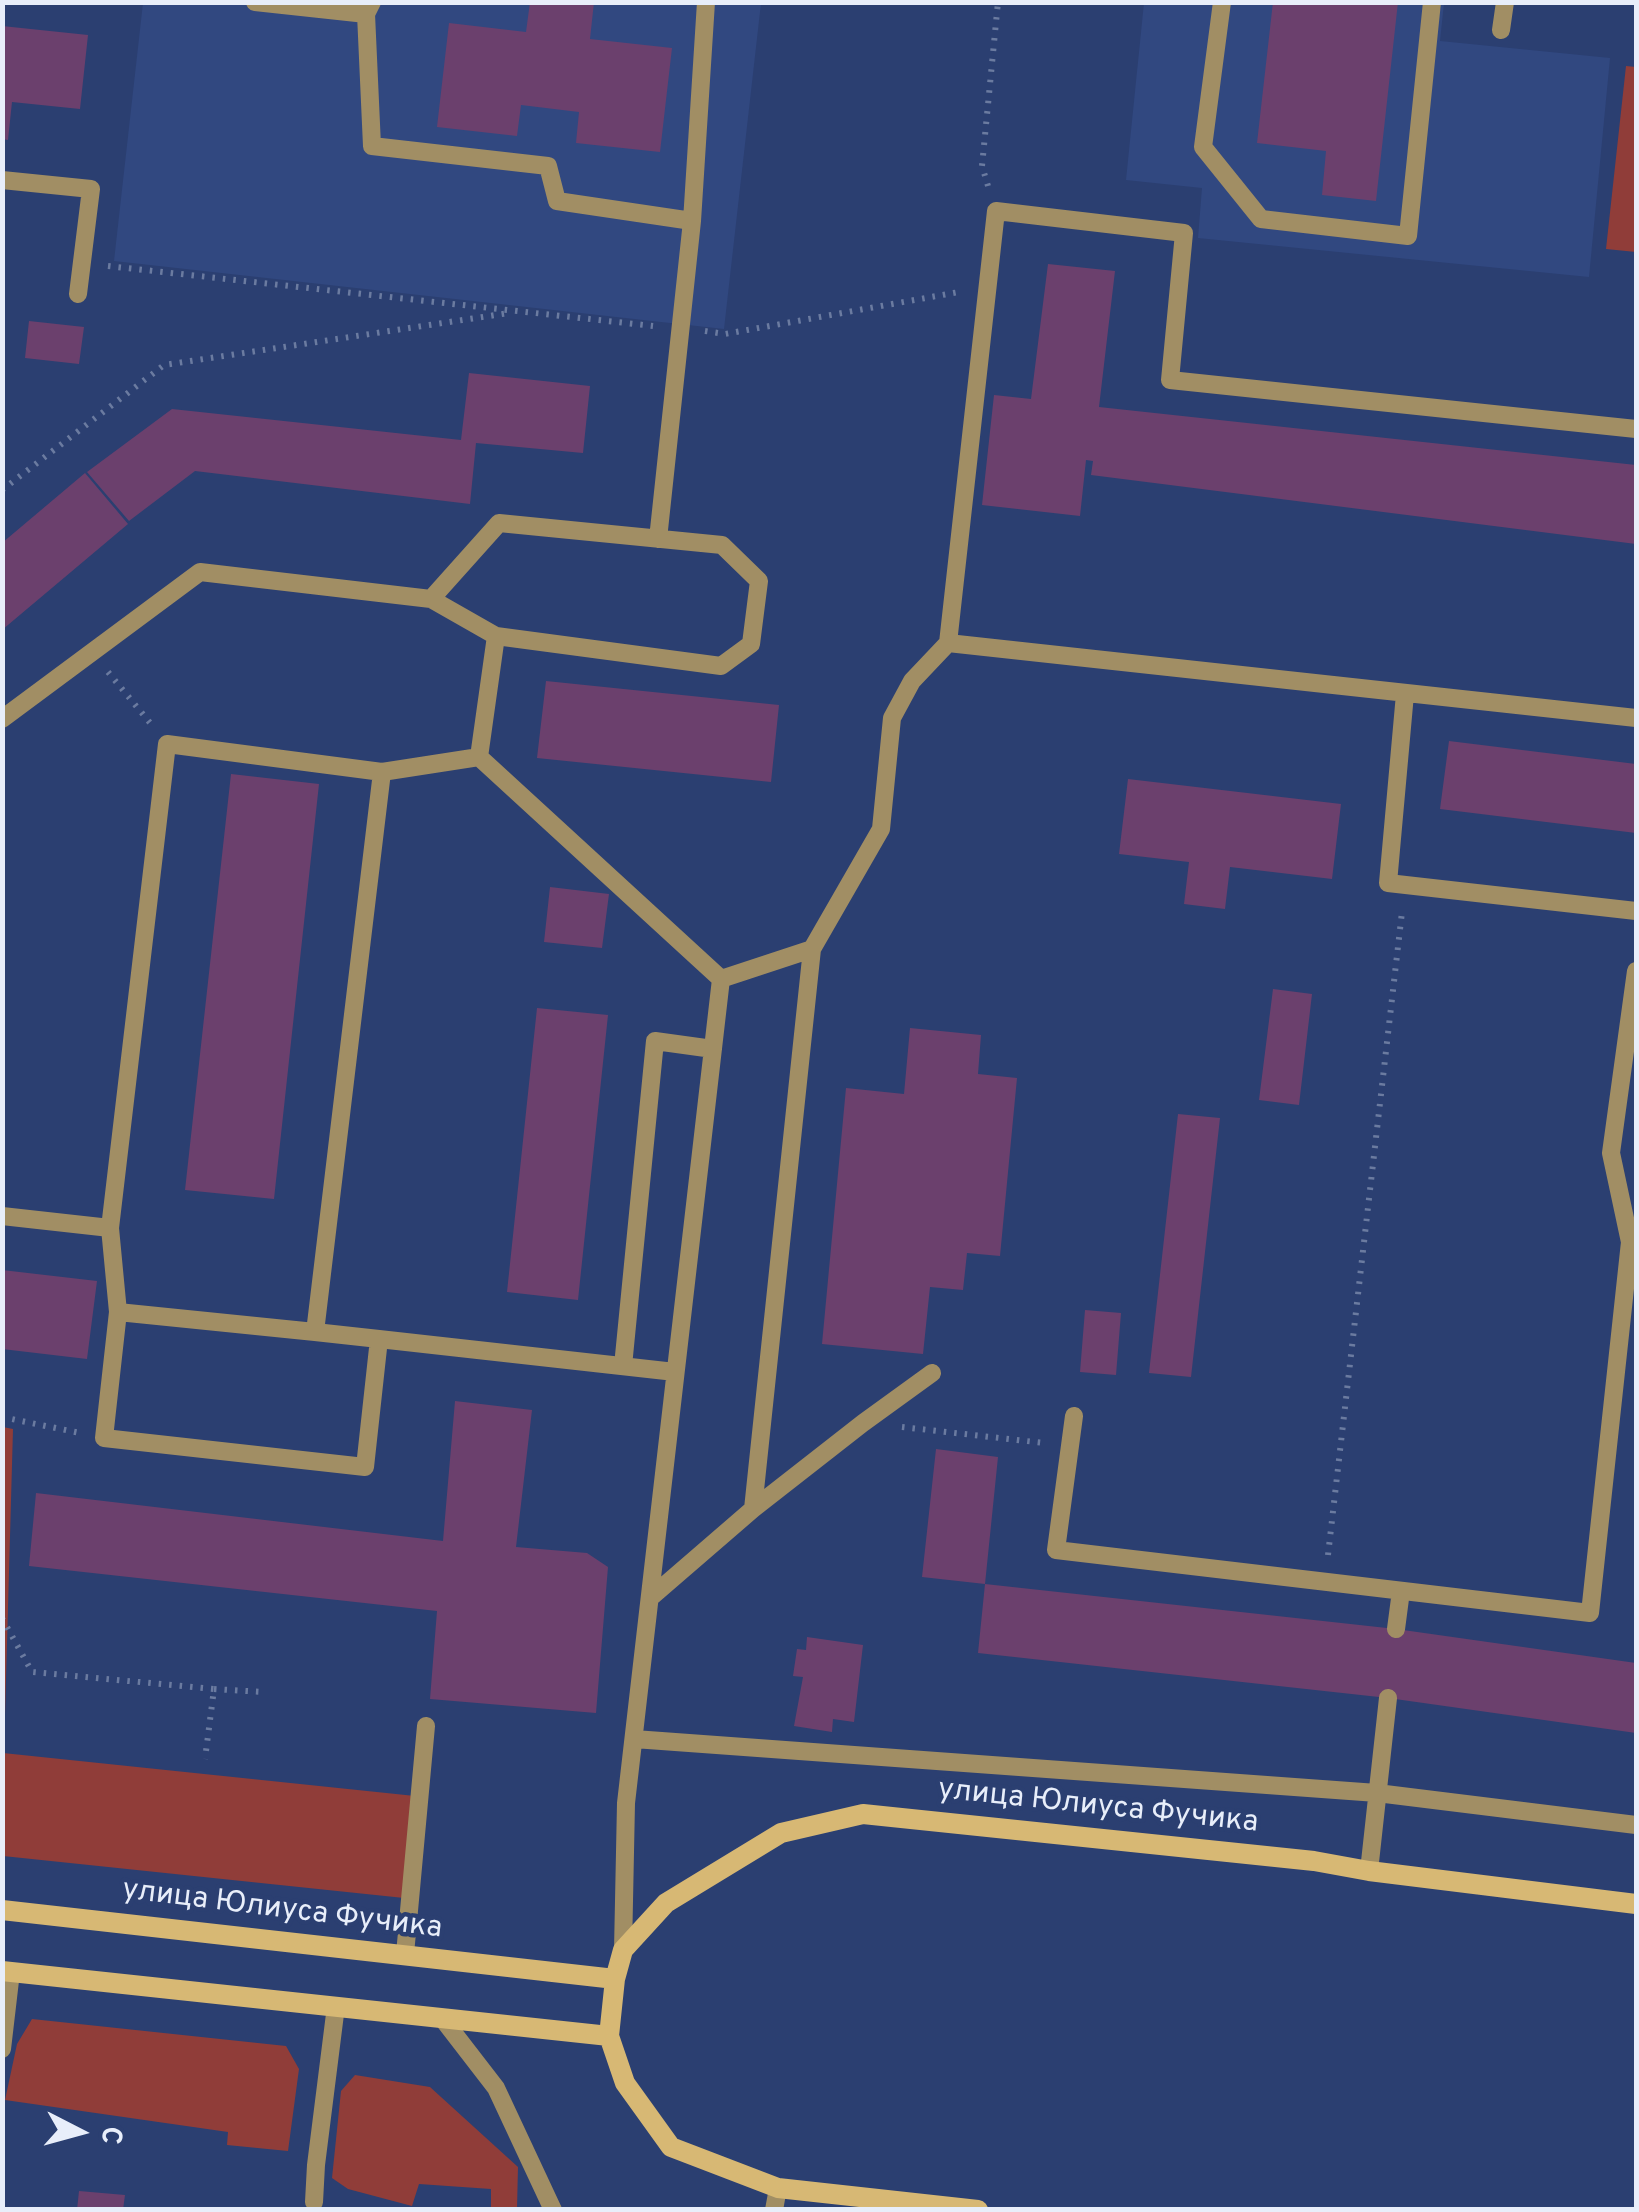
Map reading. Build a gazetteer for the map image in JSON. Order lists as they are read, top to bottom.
{
  "streets": {
    "main road": ["улица Юлиуса Фучика"]
  },
  "north": "right"
}
